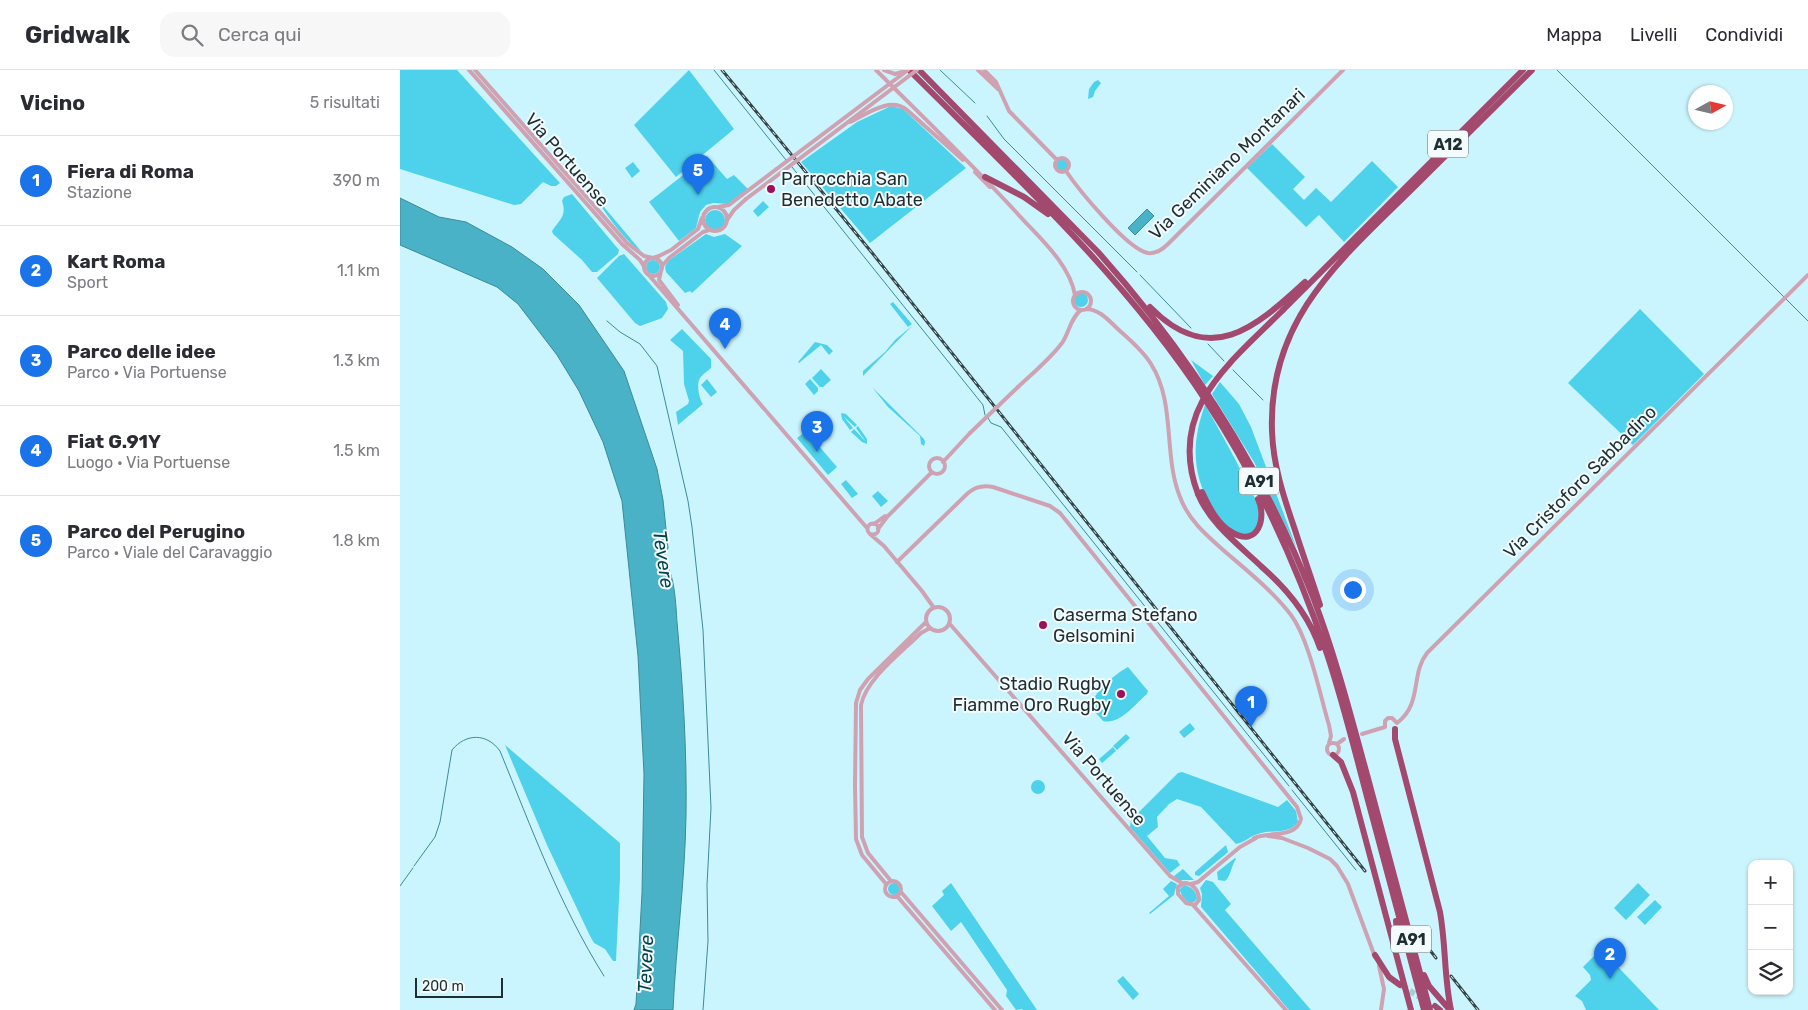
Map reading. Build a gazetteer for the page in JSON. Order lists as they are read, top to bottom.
{
  "streets": {
    "highway": ["A12", "A91"],
    "street": ["Via Portuense", "Via Geminiano Montanari", "Via Cristoforo Sabbadino"]
  },
  "water": ["Tevere"],
  "places": ["Parrocchia San Benedetto Abate", "Caserma Stefano Gelsomini", "Stadio Rugby Fiamme Oro Rugby"],
  "scale_bar": "200 m",
  "north": "right",
  "page": {
    "header": "Gridwalk",
    "search": "Cerca qui",
    "nav": ["Mappa", "Livelli", "Condividi"],
    "heading": ["Vicino", "5 risultati"],
    "list": [
      {
        "mark": "1",
        "name": "Fiera di Roma",
        "note": "Stazione",
        "value": "390 m"
      },
      {
        "mark": "2",
        "name": "Kart Roma",
        "note": "Sport",
        "value": "1.1 km"
      },
      {
        "mark": "3",
        "name": "Parco delle idee",
        "note": "Parco · Via Portuense",
        "value": "1.3 km"
      },
      {
        "mark": "4",
        "name": "Fiat G.91Y",
        "note": "Luogo · Via Portuense",
        "value": "1.5 km"
      },
      {
        "mark": "5",
        "name": "Parco del Perugino",
        "note": "Parco · Viale del Caravaggio",
        "value": "1.8 km"
      }
    ],
    "pins": [
      "5",
      "4",
      "3",
      "1",
      "2"
    ],
    "map_buttons": ["+", "−"],
    "scale": "200 m"
  }
}
